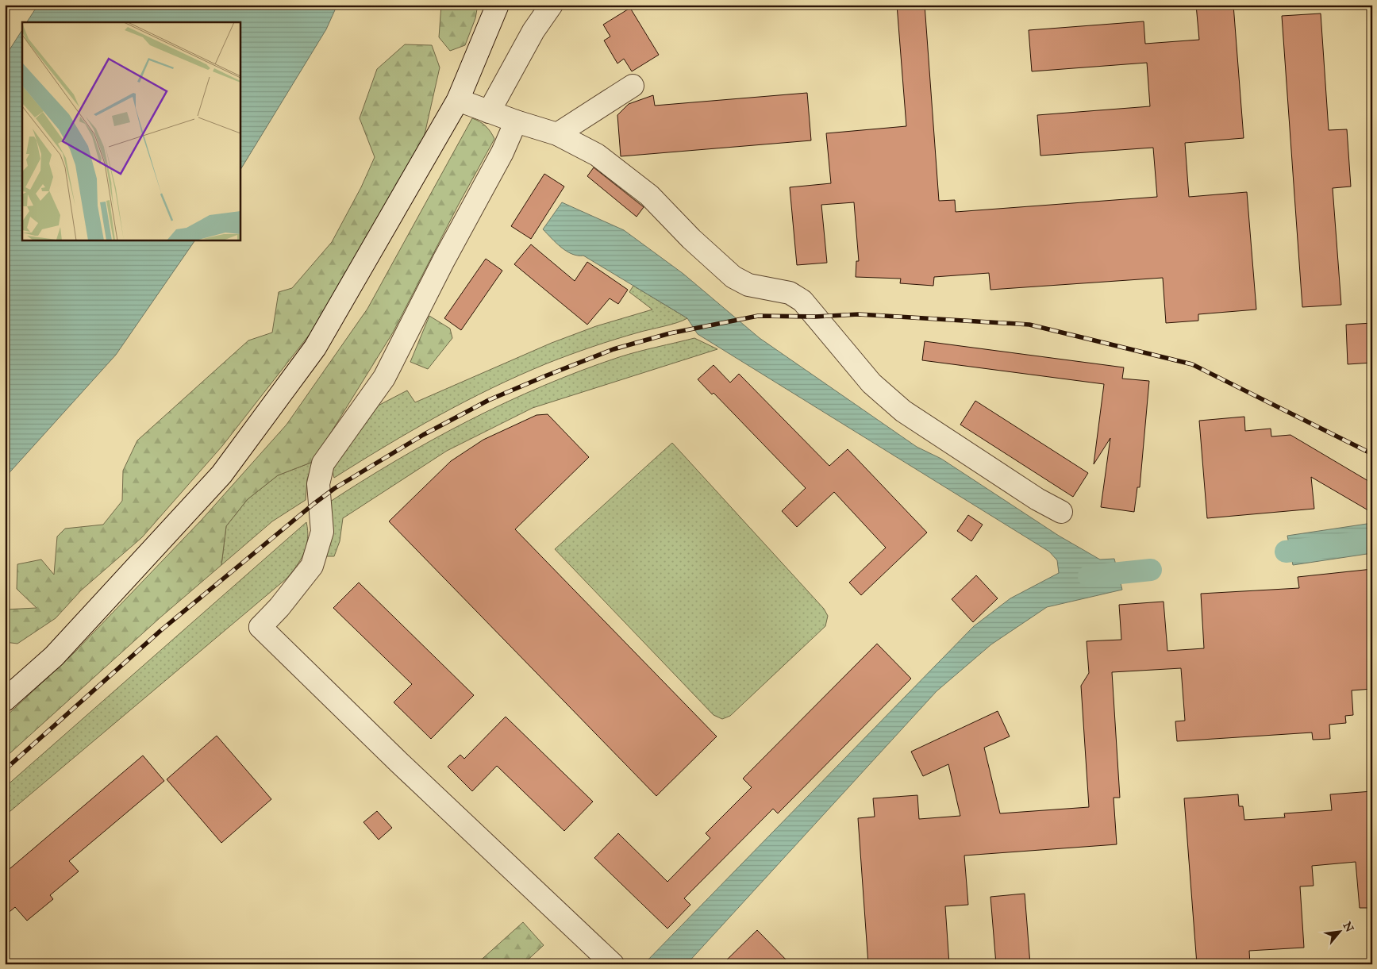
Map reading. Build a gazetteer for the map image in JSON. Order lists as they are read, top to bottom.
{
  "north": "top right"
}
